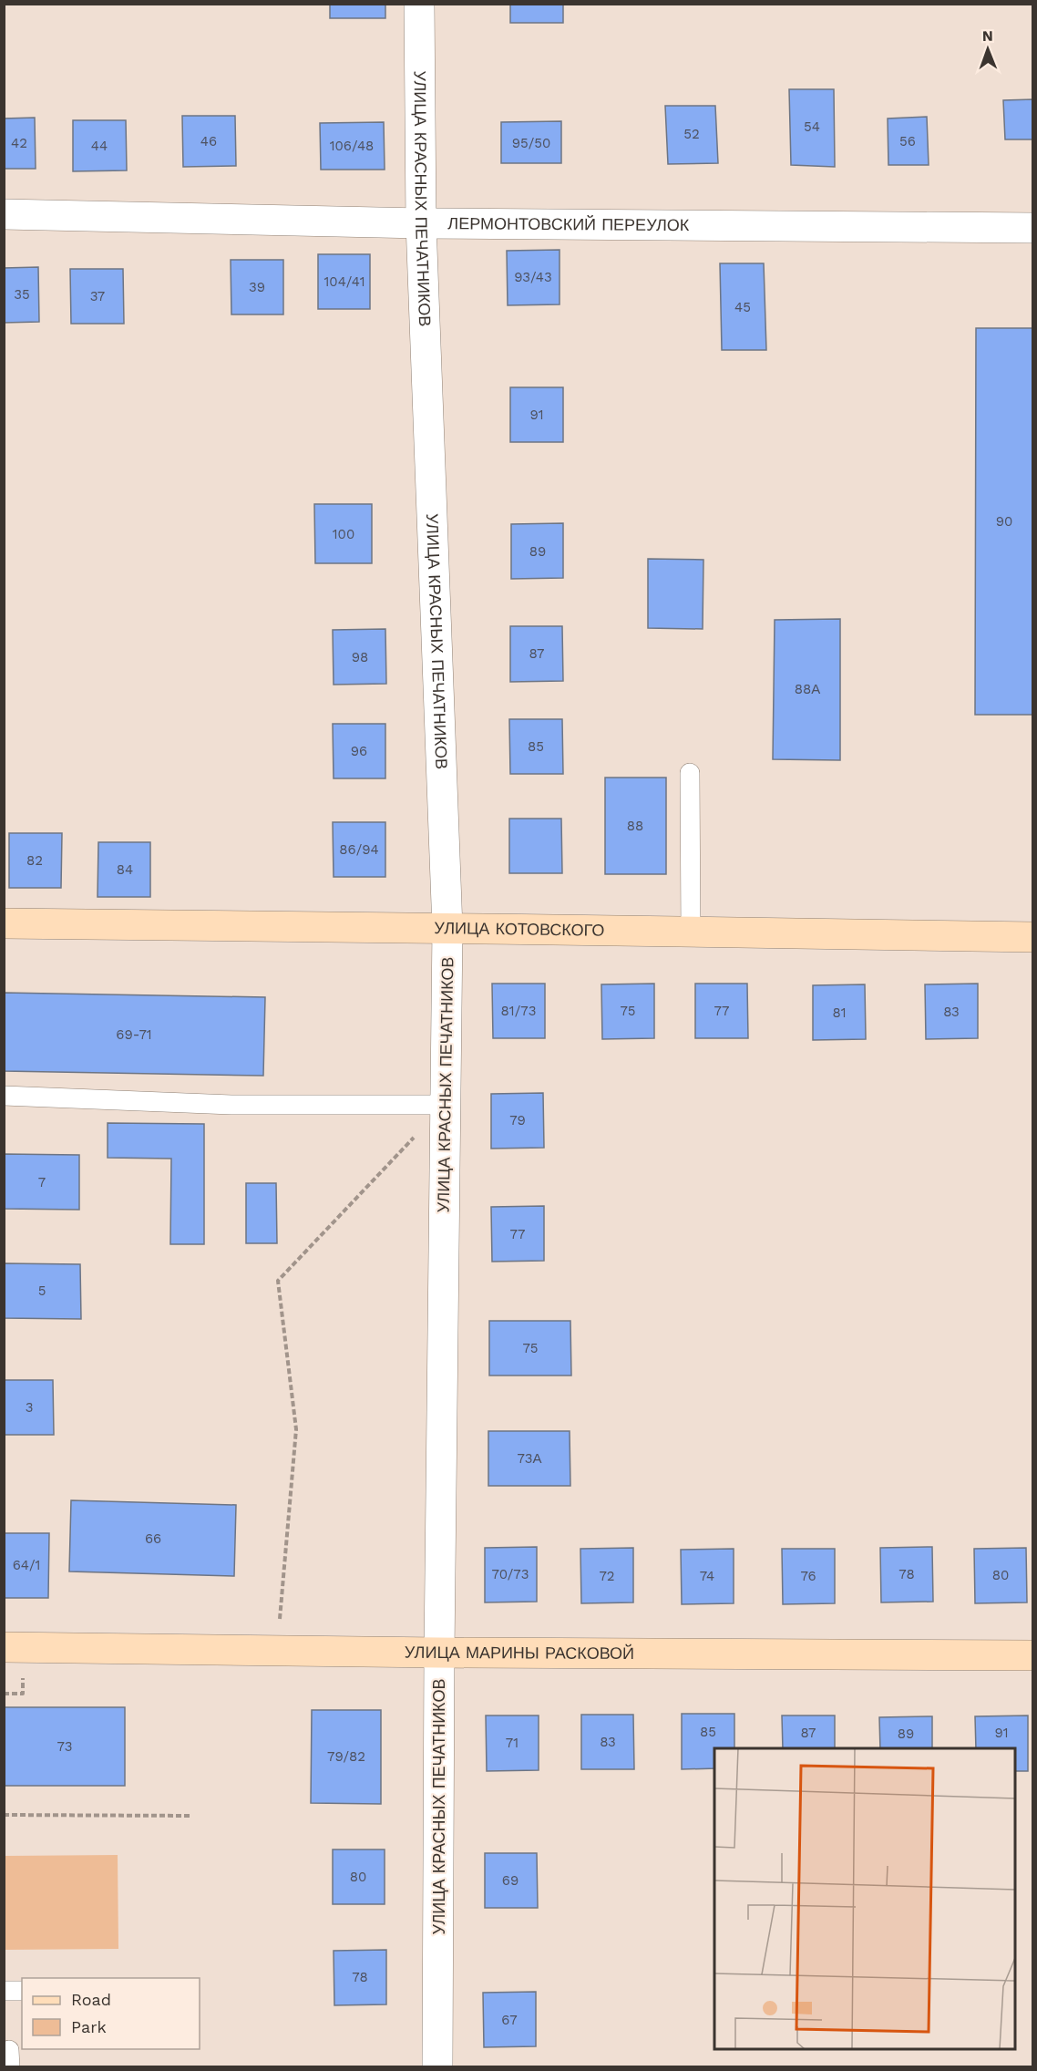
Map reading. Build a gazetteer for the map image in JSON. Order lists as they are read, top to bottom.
{
  "streets": {
    "street": [
      "УЛИЦА КРАСНЫХ ПЕЧАТНИКОВ",
      "ЛЕРМОНТОВСКИЙ ПЕРЕУЛОК",
      "УЛИЦА КОТОВСКОГО",
      "УЛИЦА МАРИНЫ РАСКОВОЙ"
    ]
  },
  "crossings": [
    ["УЛИЦА КРАСНЫХ ПЕЧАТНИКОВ", "ЛЕРМОНТОВСКИЙ ПЕРЕУЛОК"],
    ["УЛИЦА КРАСНЫХ ПЕЧАТНИКОВ", "УЛИЦА КОТОВСКОГО"],
    ["УЛИЦА КРАСНЫХ ПЕЧАТНИКОВ", "УЛИЦА МАРИНЫ РАСКОВОЙ"]
  ],
  "house_numbers": [
    "54",
    "52",
    "46",
    "56",
    "42",
    "95/50",
    "44",
    "106/48",
    "93/43",
    "104/41",
    "39",
    "35",
    "37",
    "45",
    "91",
    "90",
    "100",
    "89",
    "87",
    "98",
    "88А",
    "85",
    "96",
    "88",
    "86/94",
    "82",
    "84",
    "81/73",
    "75",
    "77",
    "83",
    "81",
    "69-71",
    "79",
    "7",
    "77",
    "5",
    "75",
    "3",
    "73А",
    "66",
    "64/1",
    "70/73",
    "78",
    "80",
    "72",
    "74",
    "76",
    "85",
    "87",
    "91",
    "89",
    "83",
    "71",
    "73",
    "79/82",
    "80",
    "69",
    "78",
    "67"
  ],
  "legend": ["Road", "Park"],
  "north": "top"
}
